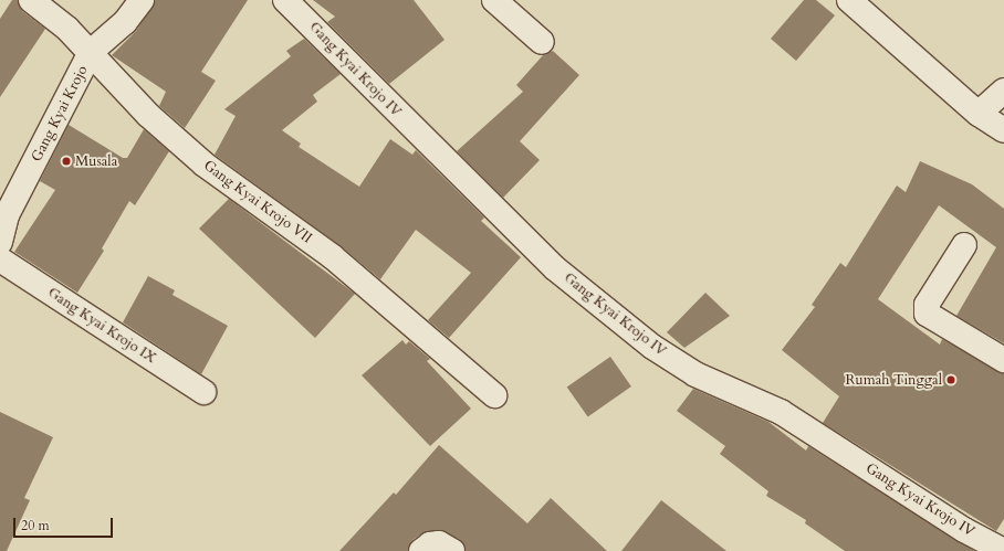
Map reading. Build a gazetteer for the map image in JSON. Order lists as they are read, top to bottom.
{
  "streets": {
    "street": [
      "Gang Kyai Krojo IV",
      "Gang Kyai Krojo",
      "Gang Kyai Krojo VII",
      "Gang Kyai Krojo IX"
    ]
  },
  "crossings": [
    ["Gang Kyai Krojo", "Gang Kyai Krojo VII"]
  ],
  "places": ["Musala", "Rumah Tinggal"],
  "scale_bar": "20 m"
}
